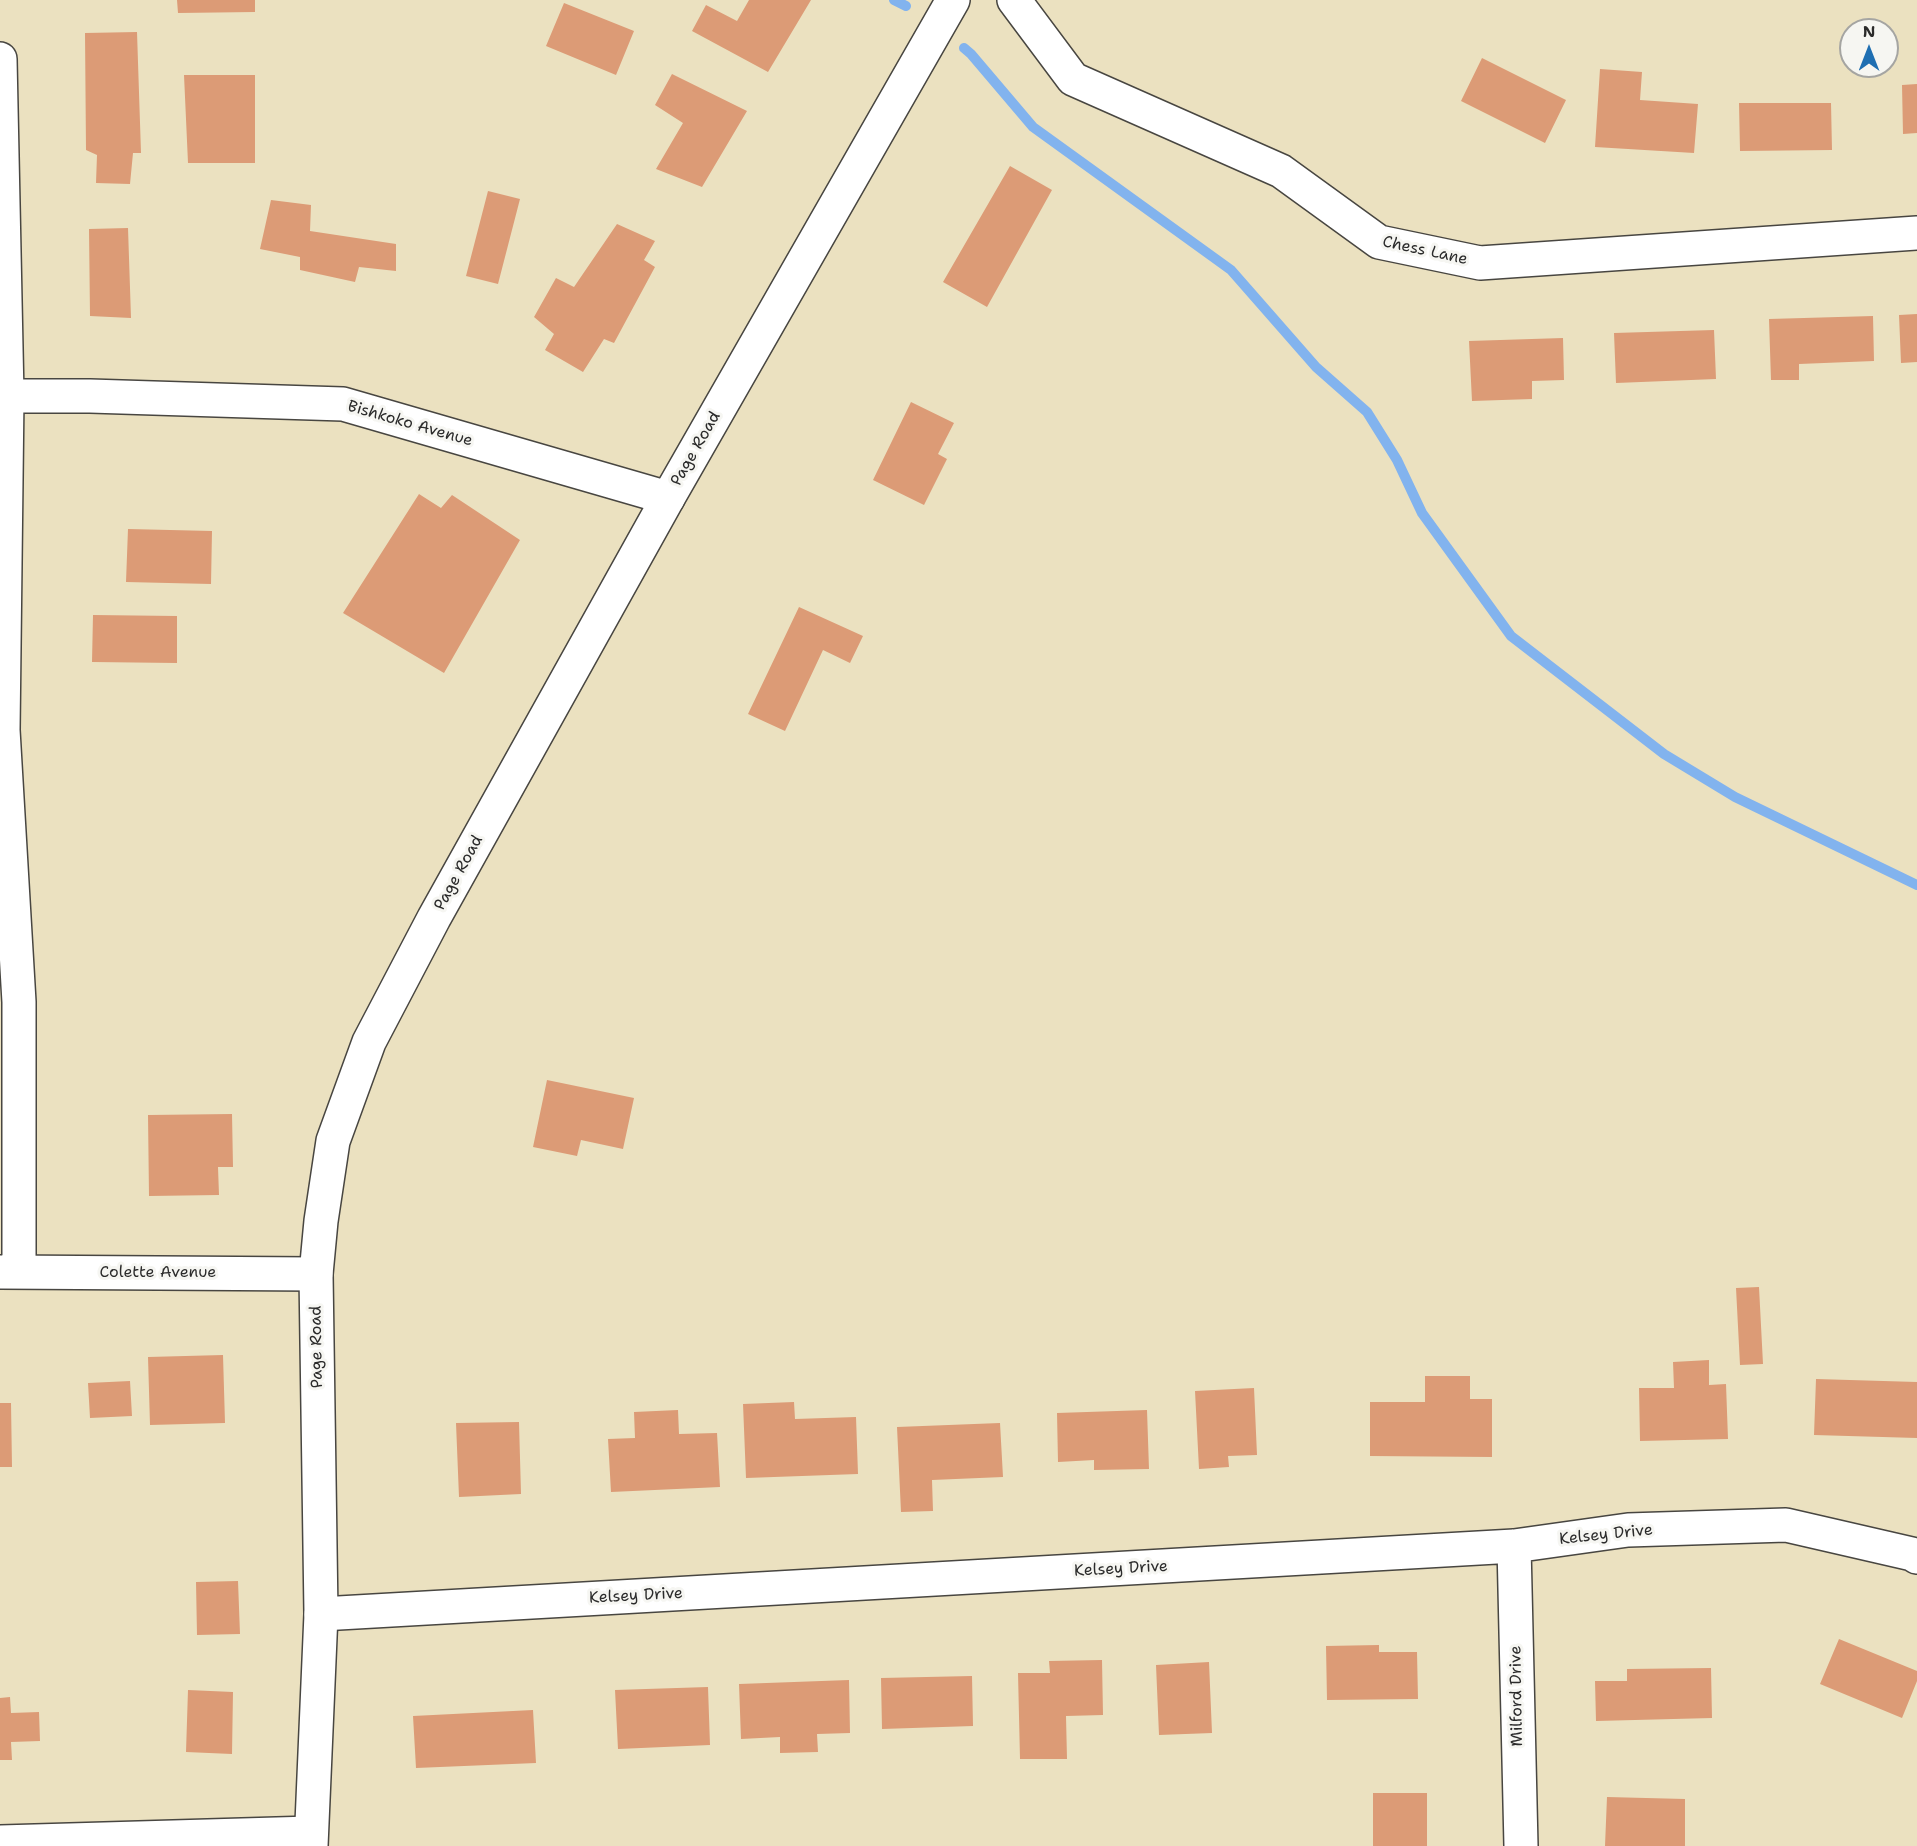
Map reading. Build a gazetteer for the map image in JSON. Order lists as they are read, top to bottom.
{
  "streets": {
    "street": [
      "Chess Lane",
      "Bishkoko Avenue",
      "Page Road",
      "Colette Avenue",
      "Kelsey Drive",
      "Milford Drive"
    ]
  },
  "crossings": [
    ["Bishkoko Avenue", "Page Road"],
    ["Page Road", "Colette Avenue"],
    ["Page Road", "Kelsey Drive"],
    ["Kelsey Drive", "Milford Drive"]
  ],
  "north": "top"
}
